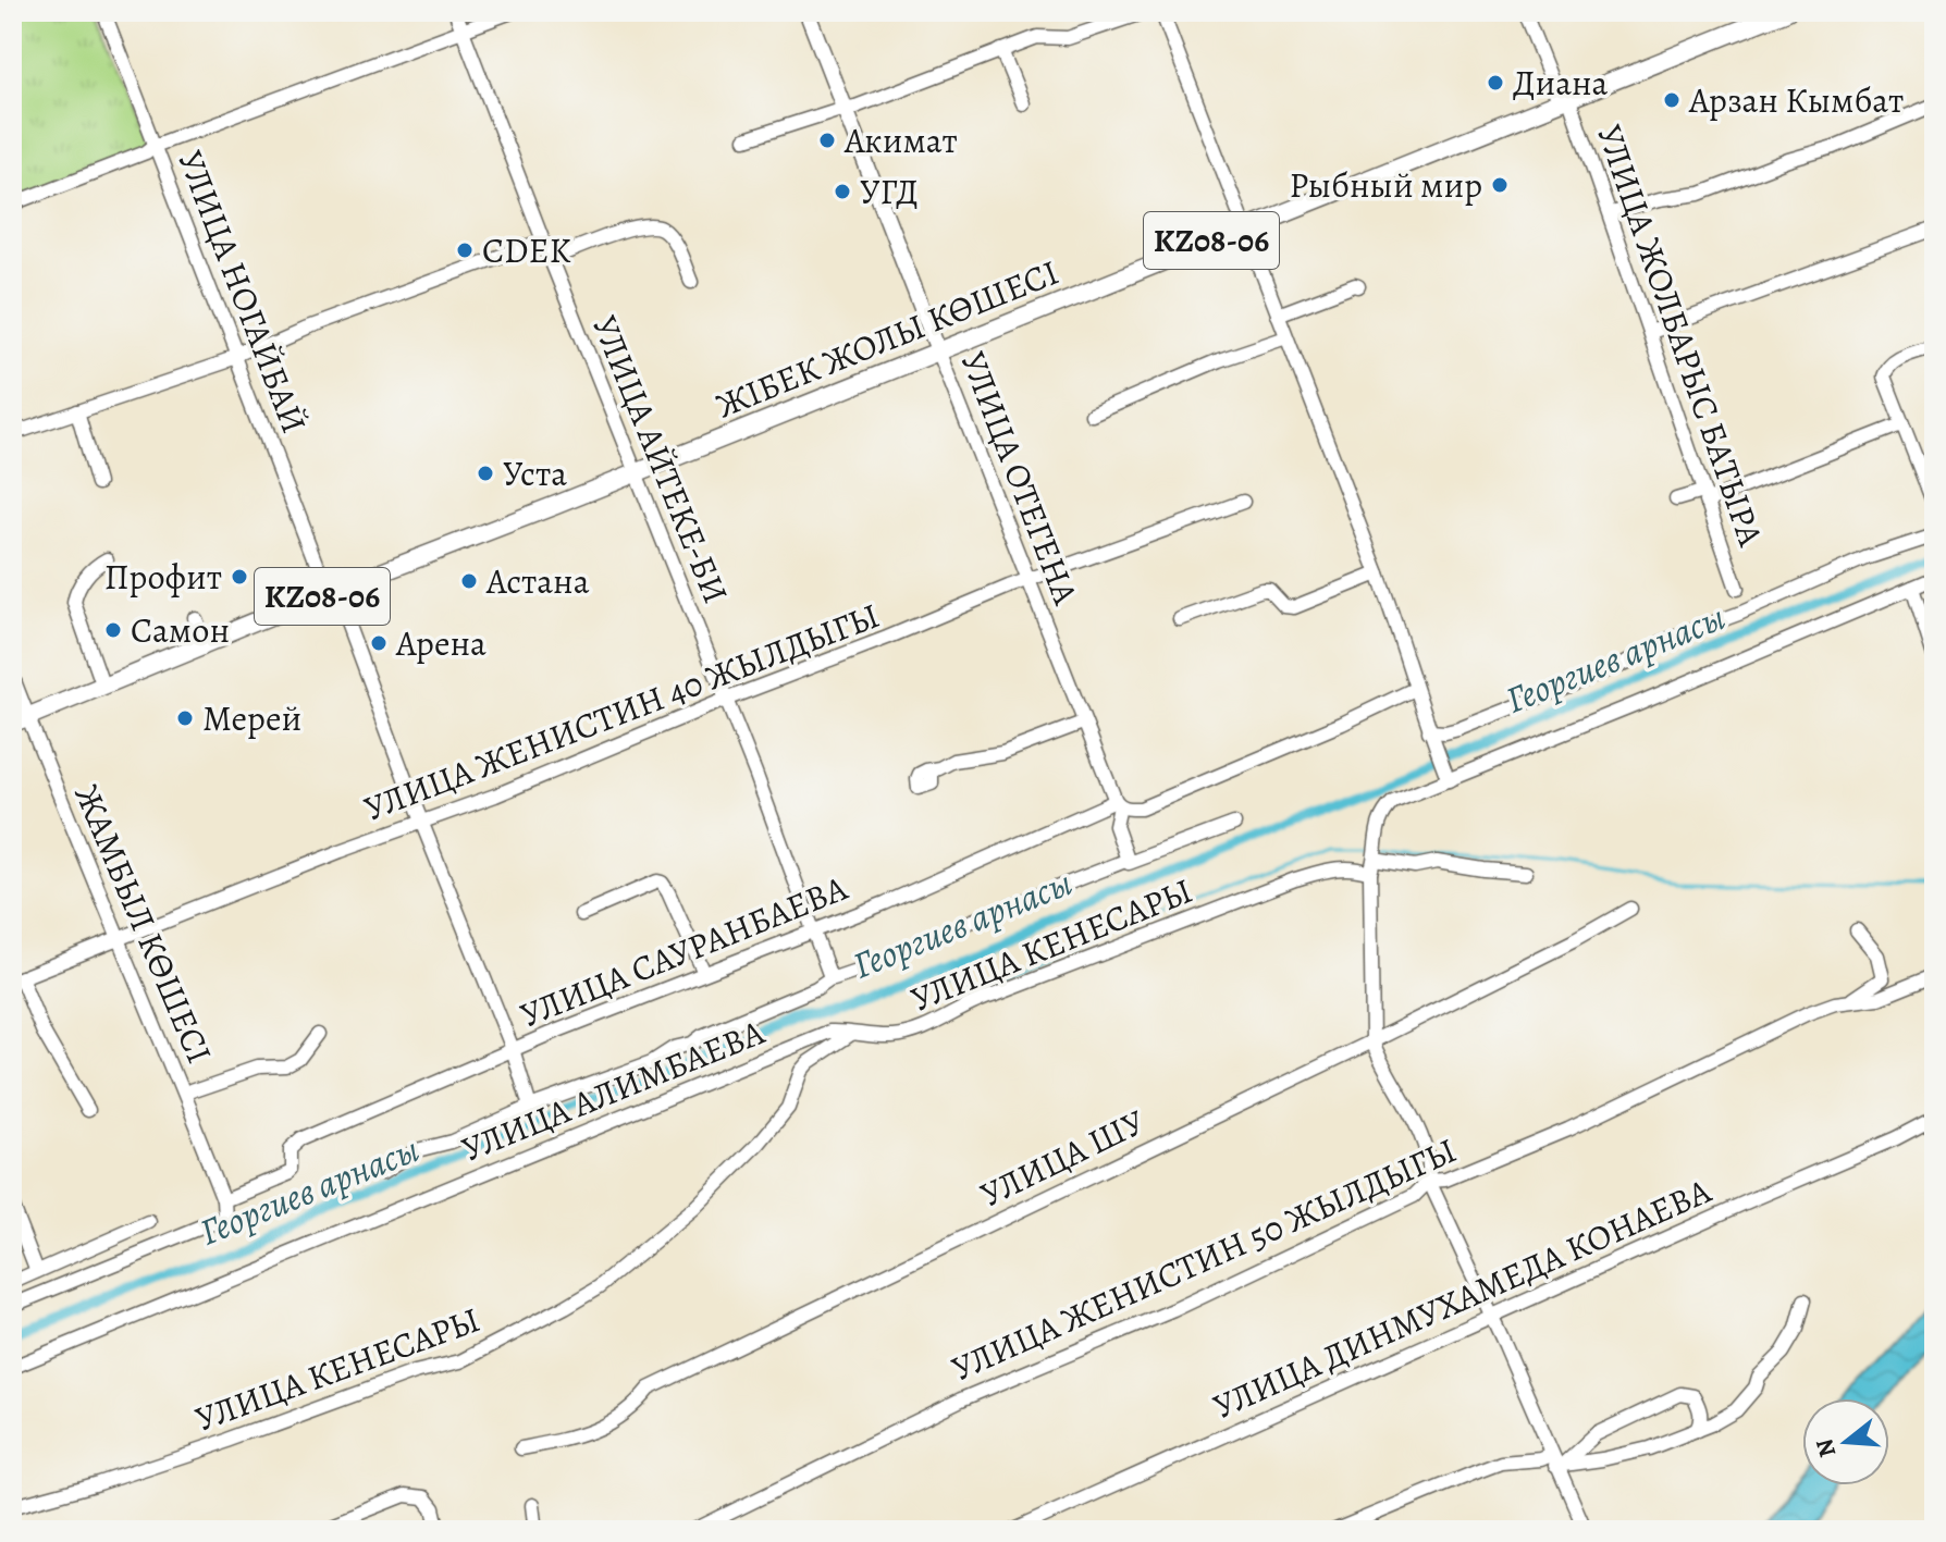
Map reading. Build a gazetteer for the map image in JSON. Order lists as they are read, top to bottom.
{
  "streets": {
    "highway": ["KZ08-06", "ЖІБЕК ЖОЛЫ КӨШЕСІ"],
    "main road": ["УЛИЦА ОТЕГЕНА"],
    "street": [
      "УЛИЦА НОГАЙБАЙ",
      "УЛИЦА ЖОЛБАРЫС БАТЫРА",
      "УЛИЦА АЙТЕКЕ-БИ",
      "УЛИЦА ЖЕНИСТИН 40 ЖЫЛДЫГЫ",
      "ЖАМБЫЛ КӨШЕСІ",
      "УЛИЦА КЕНЕСАРЫ",
      "УЛИЦА САУРАНБАЕВА",
      "УЛИЦА АЛИМБАЕВА",
      "УЛИЦА ШУ",
      "УЛИЦА ЖЕНИСТИН 50 ЖЫЛДЫГЫ",
      "УЛИЦА ДИНМУХАМЕДА КОНАЕВА"
    ]
  },
  "crossings": [
    ["УЛИЦА НОГАЙБАЙ", "ЖІБЕК ЖОЛЫ КӨШЕСІ"],
    ["УЛИЦА НОГАЙБАЙ", "УЛИЦА ЖЕНИСТИН 40 ЖЫЛДЫГЫ"],
    ["УЛИЦА НОГАЙБАЙ", "УЛИЦА САУРАНБАЕВА"],
    ["УЛИЦА ЖОЛБАРЫС БАТЫРА", "ЖІБЕК ЖОЛЫ КӨШЕСІ"],
    ["ЖІБЕК ЖОЛЫ КӨШЕСІ", "УЛИЦА АЙТЕКЕ-БИ"],
    ["ЖІБЕК ЖОЛЫ КӨШЕСІ", "УЛИЦА ОТЕГЕНА"],
    ["ЖІБЕК ЖОЛЫ КӨШЕСІ", "ЖАМБЫЛ КӨШЕСІ"],
    ["УЛИЦА АЙТЕКЕ-БИ", "УЛИЦА ЖЕНИСТИН 40 ЖЫЛДЫГЫ"],
    ["УЛИЦА АЙТЕКЕ-БИ", "УЛИЦА САУРАНБАЕВА"],
    ["УЛИЦА ОТЕГЕНА", "УЛИЦА ЖЕНИСТИН 40 ЖЫЛДЫГЫ"],
    ["УЛИЦА ОТЕГЕНА", "УЛИЦА САУРАНБАЕВА"],
    ["УЛИЦА ЖЕНИСТИН 40 ЖЫЛДЫГЫ", "ЖАМБЫЛ КӨШЕСІ"],
    ["ЖАМБЫЛ КӨШЕСІ", "УЛИЦА САУРАНБАЕВА"],
    ["УЛИЦА КЕНЕСАРЫ", "УЛИЦА АЛИМБАЕВА"]
  ],
  "water": ["Георгиев арнасы"],
  "places": [
    "Диана",
    "Арзан Кымбат",
    "Акимат",
    "Рыбный мир",
    "УГД",
    "CDEK",
    "Уста",
    "Профит",
    "Астана",
    "Самон",
    "Арена",
    "Мерей"
  ],
  "north": "left"
}
